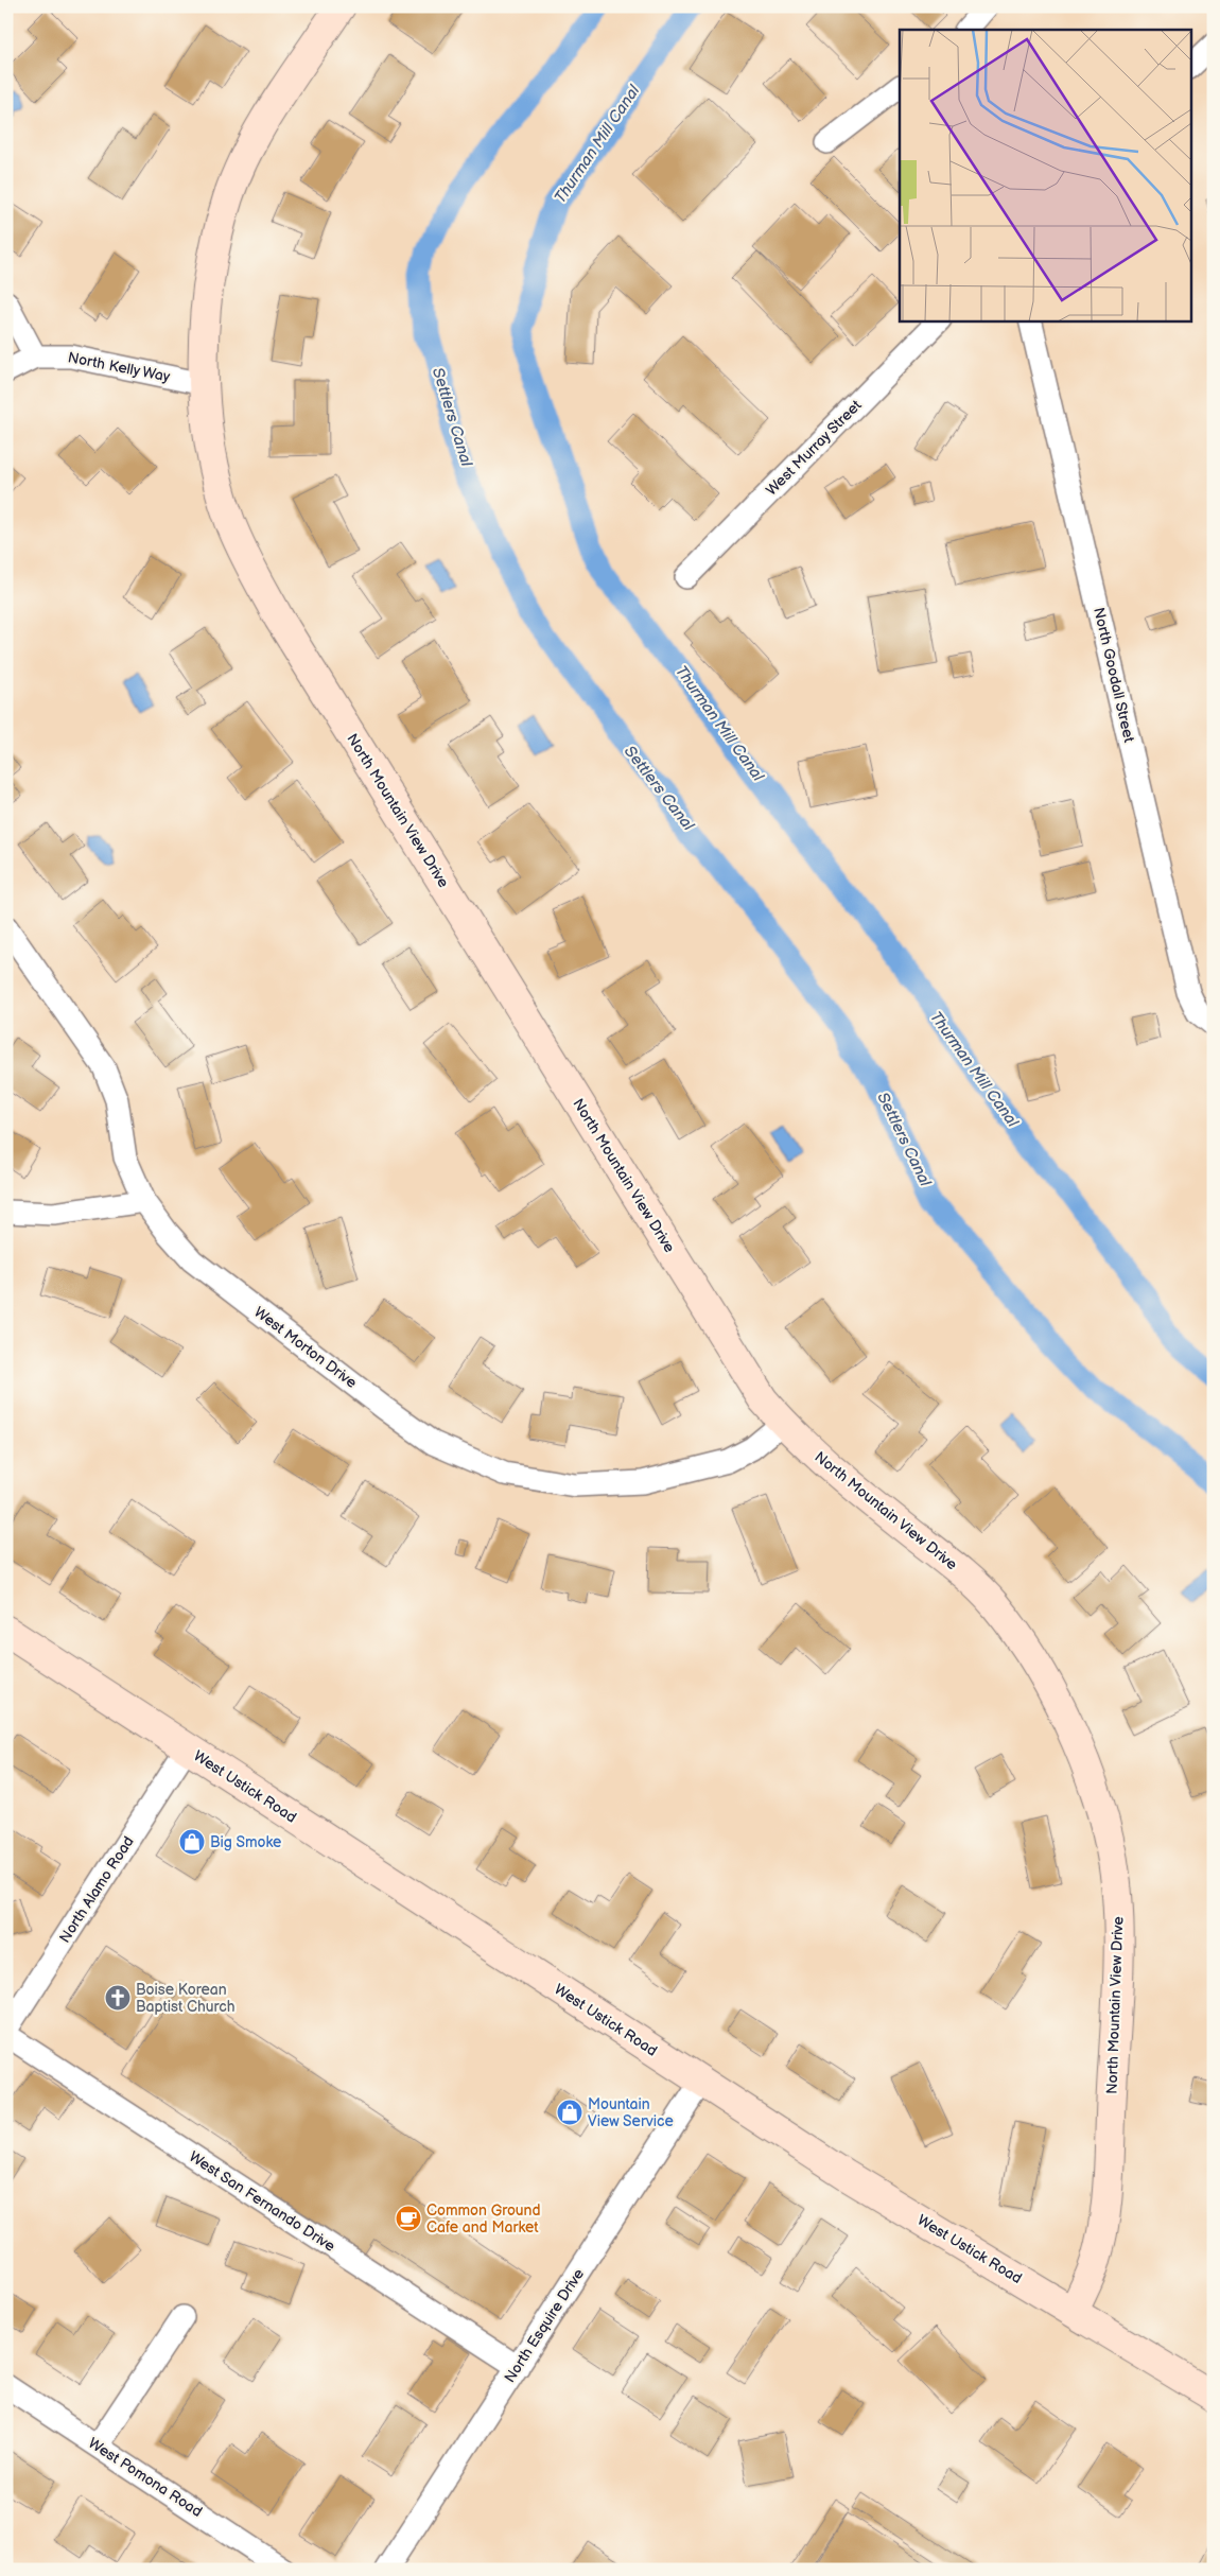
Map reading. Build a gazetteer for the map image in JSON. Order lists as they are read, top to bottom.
{
  "streets": {
    "street": [
      "North Kelly Way",
      "West Murray Street",
      "North Goodall Street",
      "North Mountain View Drive",
      "West Morton Drive",
      "West Ustick Road",
      "North Alamo Road",
      "West San Fernando Drive",
      "North Esquire Drive",
      "West Pomona Road"
    ]
  },
  "crossings": [
    ["North Kelly Way", "North Mountain View Drive"],
    ["North Mountain View Drive", "West Morton Drive"],
    ["North Mountain View Drive", "West Ustick Road"],
    ["West Ustick Road", "North Alamo Road"],
    ["West Ustick Road", "North Esquire Drive"],
    ["West San Fernando Drive", "North Esquire Drive"]
  ],
  "water": ["Thurman Mill Canal", "Settlers Canal"],
  "places": {
    "shop": ["Big Smoke", "Mountain View Service"],
    "church": ["Boise Korean Baptist Church"],
    "cafe": ["Common Ground Cafe and Market"]
  }
}
